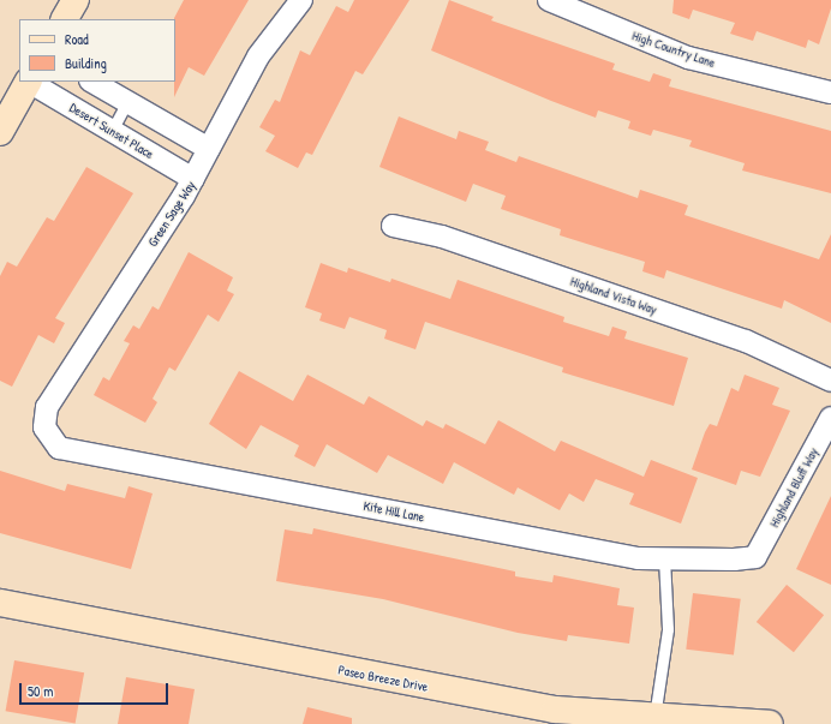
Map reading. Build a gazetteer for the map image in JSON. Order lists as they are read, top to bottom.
{
  "streets": {
    "street": [
      "High Country Lane",
      "Desert Sunset Place",
      "Green Sage Way",
      "Highland Vista Way",
      "Highland Bluff Way",
      "Kite Hill Lane",
      "Paseo Breeze Drive"
    ]
  },
  "crossings": [
    ["Desert Sunset Place", "Green Sage Way"],
    ["Green Sage Way", "Kite Hill Lane"],
    ["Highland Bluff Way", "Kite Hill Lane"]
  ],
  "legend": ["Road", "Building"],
  "scale_bar": "50 m"
}
